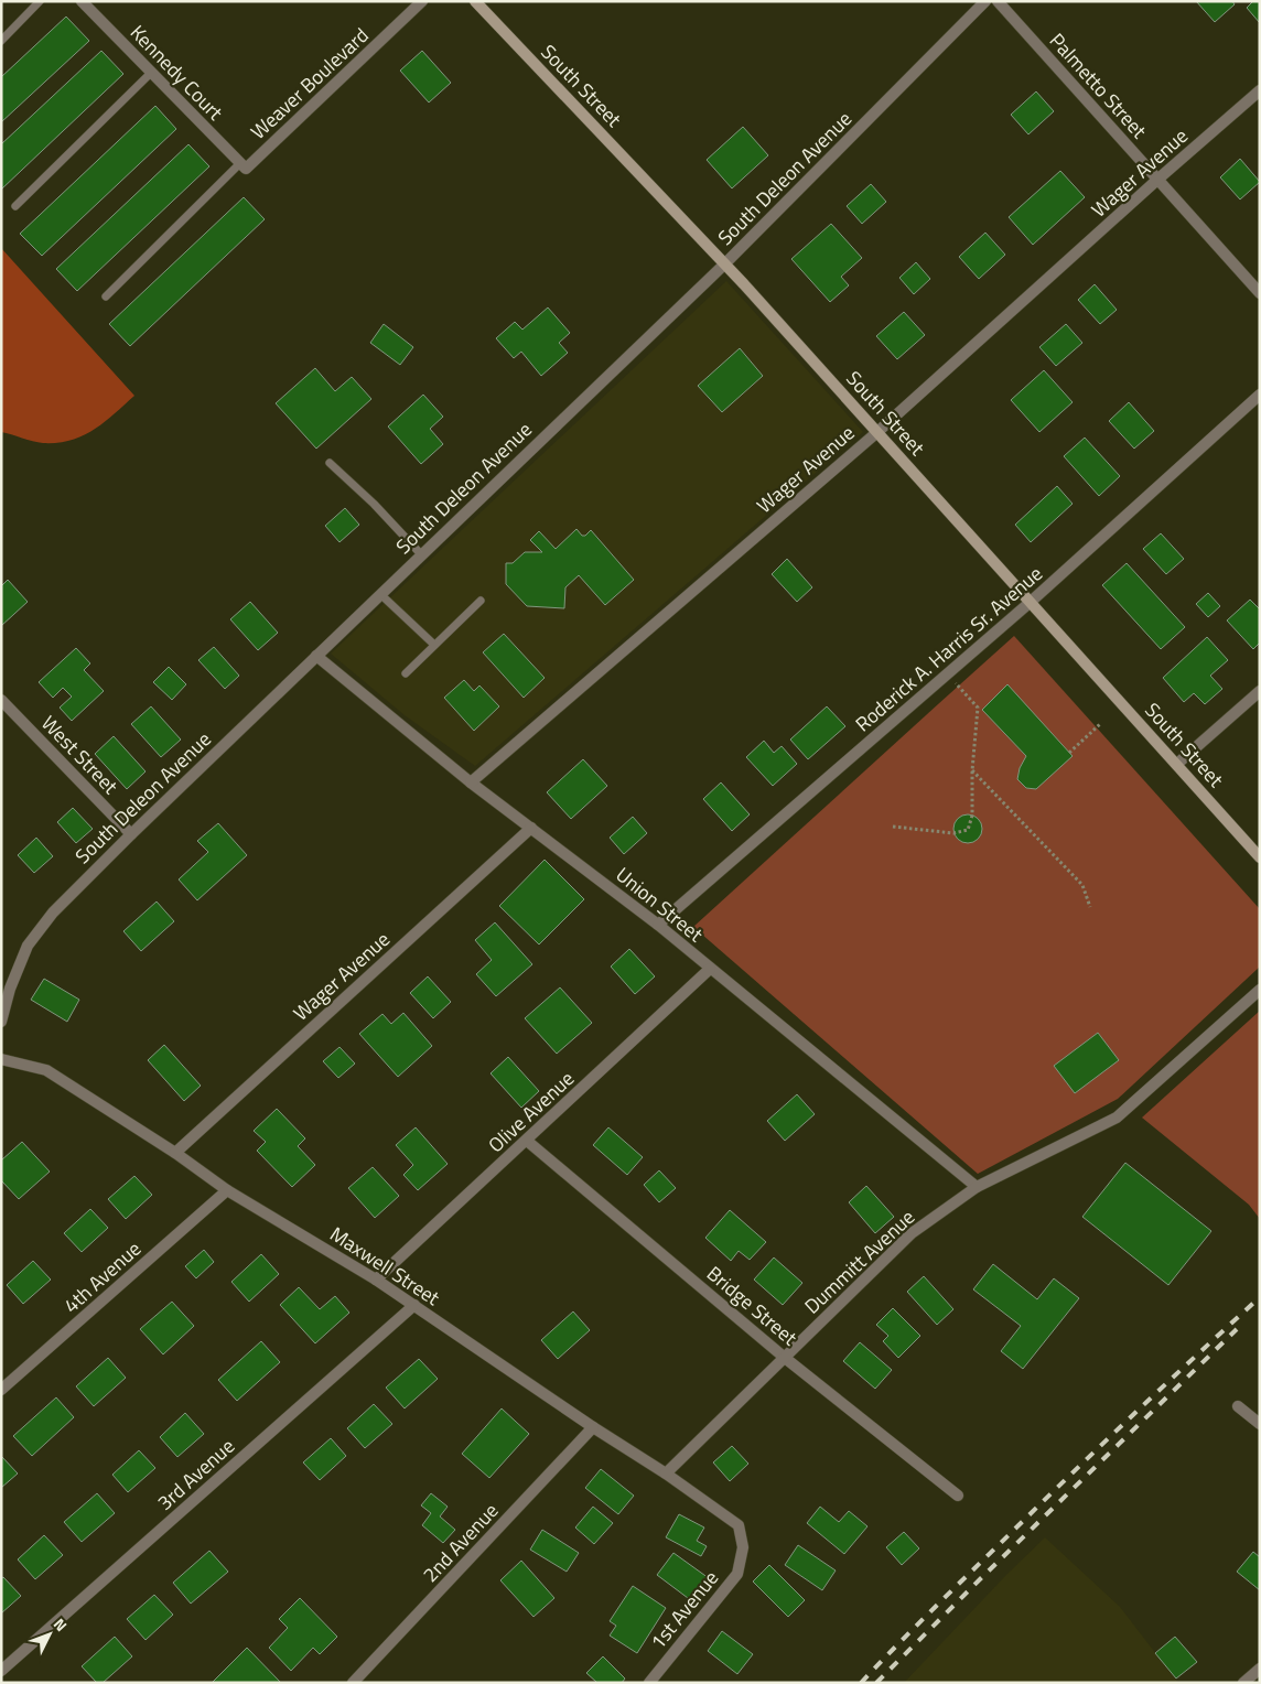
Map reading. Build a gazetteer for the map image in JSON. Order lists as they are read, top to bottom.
{
  "streets": {
    "main road": ["South Street"],
    "street": [
      "Kennedy Court",
      "Weaver Boulevard",
      "Palmetto Street",
      "Wager Avenue",
      "South Deleon Avenue",
      "Roderick A. Harris Sr. Avenue",
      "West Street",
      "Union Street",
      "Olive Avenue",
      "Dummitt Avenue",
      "Maxwell Street",
      "4th Avenue",
      "Bridge Street",
      "3rd Avenue",
      "2nd Avenue",
      "1st Avenue"
    ]
  },
  "crossings": [
    ["Kennedy Court", "Weaver Boulevard"],
    ["South Street", "Wager Avenue"],
    ["South Street", "South Deleon Avenue"],
    ["South Street", "Roderick A. Harris Sr. Avenue"],
    ["Palmetto Street", "Wager Avenue"],
    ["Wager Avenue", "Union Street"],
    ["Wager Avenue", "Maxwell Street"],
    ["South Deleon Avenue", "West Street"],
    ["South Deleon Avenue", "Union Street"],
    ["Roderick A. Harris Sr. Avenue", "Union Street"],
    ["Union Street", "Olive Avenue"],
    ["Union Street", "Dummitt Avenue"],
    ["Olive Avenue", "Maxwell Street"],
    ["Olive Avenue", "Bridge Street"],
    ["Dummitt Avenue", "Maxwell Street"],
    ["Dummitt Avenue", "Bridge Street"],
    ["Maxwell Street", "4th Avenue"],
    ["Maxwell Street", "3rd Avenue"],
    ["Maxwell Street", "2nd Avenue"],
    ["Maxwell Street", "1st Avenue"]
  ],
  "north": "top right"
}
